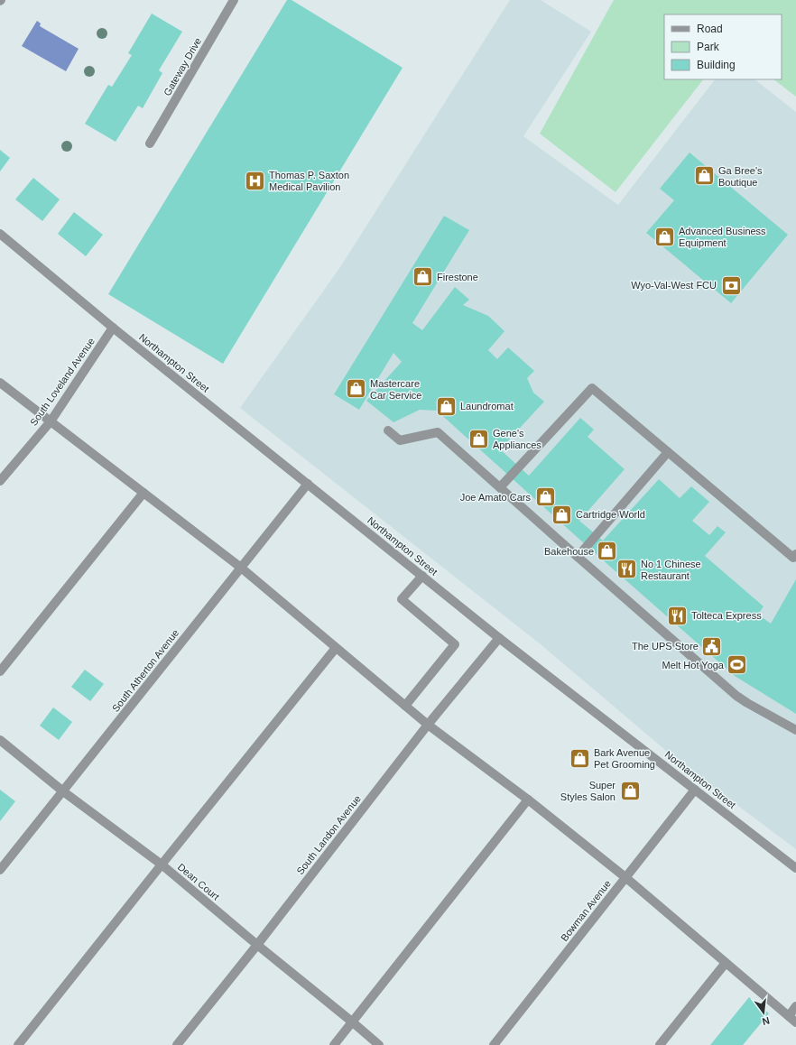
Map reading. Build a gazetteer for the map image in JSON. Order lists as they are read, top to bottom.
{
  "streets": {
    "street": [
      "Gateway Drive",
      "Northampton Street",
      "South Loveland Avenue",
      "South Atherton Avenue",
      "South Landon Avenue",
      "Dean Court",
      "Bowman Avenue"
    ]
  },
  "crossings": [
    ["Northampton Street", "South Loveland Avenue"],
    ["Northampton Street", "South Atherton Avenue"],
    ["Northampton Street", "South Landon Avenue"],
    ["Northampton Street", "Bowman Avenue"],
    ["South Atherton Avenue", "Dean Court"],
    ["South Landon Avenue", "Dean Court"]
  ],
  "places": {
    "shop": [
      "Ga Bree's Boutique",
      "Advanced Business Equipment",
      "Firestone",
      "Mastercare Car Service",
      "Laundromat",
      "Gene's Appliances",
      "Joe Amato Cars",
      "Cartridge World",
      "Bakehouse",
      "Bark Avenue Pet Grooming",
      "Super Styles Salon"
    ],
    "hospital": ["Thomas P. Saxton Medical Pavilion"],
    "bank": ["Wyo-Val-West FCU"],
    "restaurant": ["No 1 Chinese Restaurant", "Tolteca Express"],
    "public building": ["The UPS Store"],
    "sports": ["Melt Hot Yoga"]
  },
  "legend": ["Road", "Park", "Building"],
  "north": "bottom"
}
